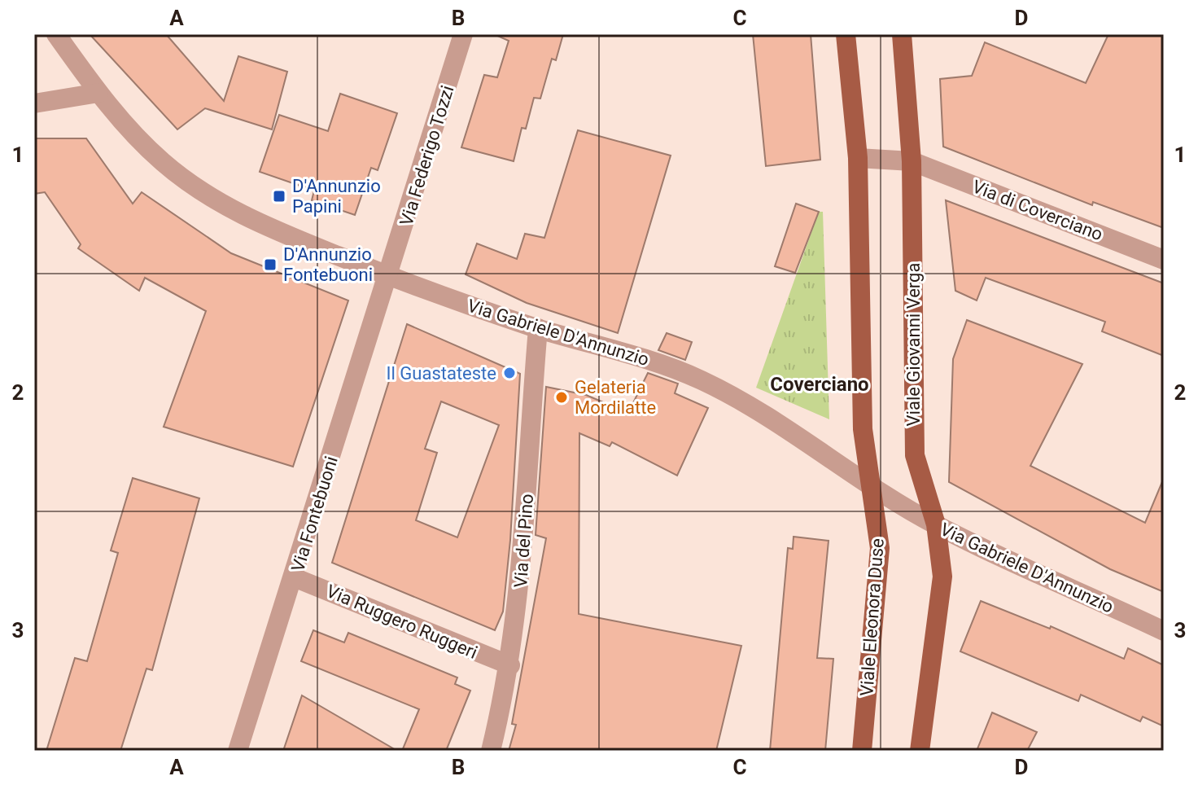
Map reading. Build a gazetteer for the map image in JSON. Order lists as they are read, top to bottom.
{
  "streets": {
    "main road": ["Viale Giovanni Verga", "Viale Eleonora Duse"],
    "street": [
      "Via Federigo Tozzi",
      "Via di Coverciano",
      "Via Gabriele D'Annunzio",
      "Via Fontebuoni",
      "Via del Pino",
      "Via Ruggero Ruggeri"
    ]
  },
  "crossings": [
    ["Via Federigo Tozzi", "Via Gabriele D'Annunzio"],
    ["Via Federigo Tozzi", "Via Fontebuoni"],
    ["Via di Coverciano", "Viale Giovanni Verga"],
    ["Via Gabriele D'Annunzio", "Viale Giovanni Verga"],
    ["Via Gabriele D'Annunzio", "Via Fontebuoni"],
    ["Via Gabriele D'Annunzio", "Via del Pino"],
    ["Via Gabriele D'Annunzio", "Viale Eleonora Duse"],
    ["Via Fontebuoni", "Via Ruggero Ruggeri"],
    ["Via del Pino", "Via Ruggero Ruggeri"]
  ],
  "districts": ["Coverciano"],
  "places": {
    "transit": ["D'Annunzio Papini", "D'Annunzio Fontebuoni"],
    "other": ["Il Guastateste", "Gelateria Mordilatte"]
  },
  "grid": {
    "columns": [
      "A",
      "B",
      "C",
      "D"
    ],
    "rows": ["1", "2", "3"]
  }
}
